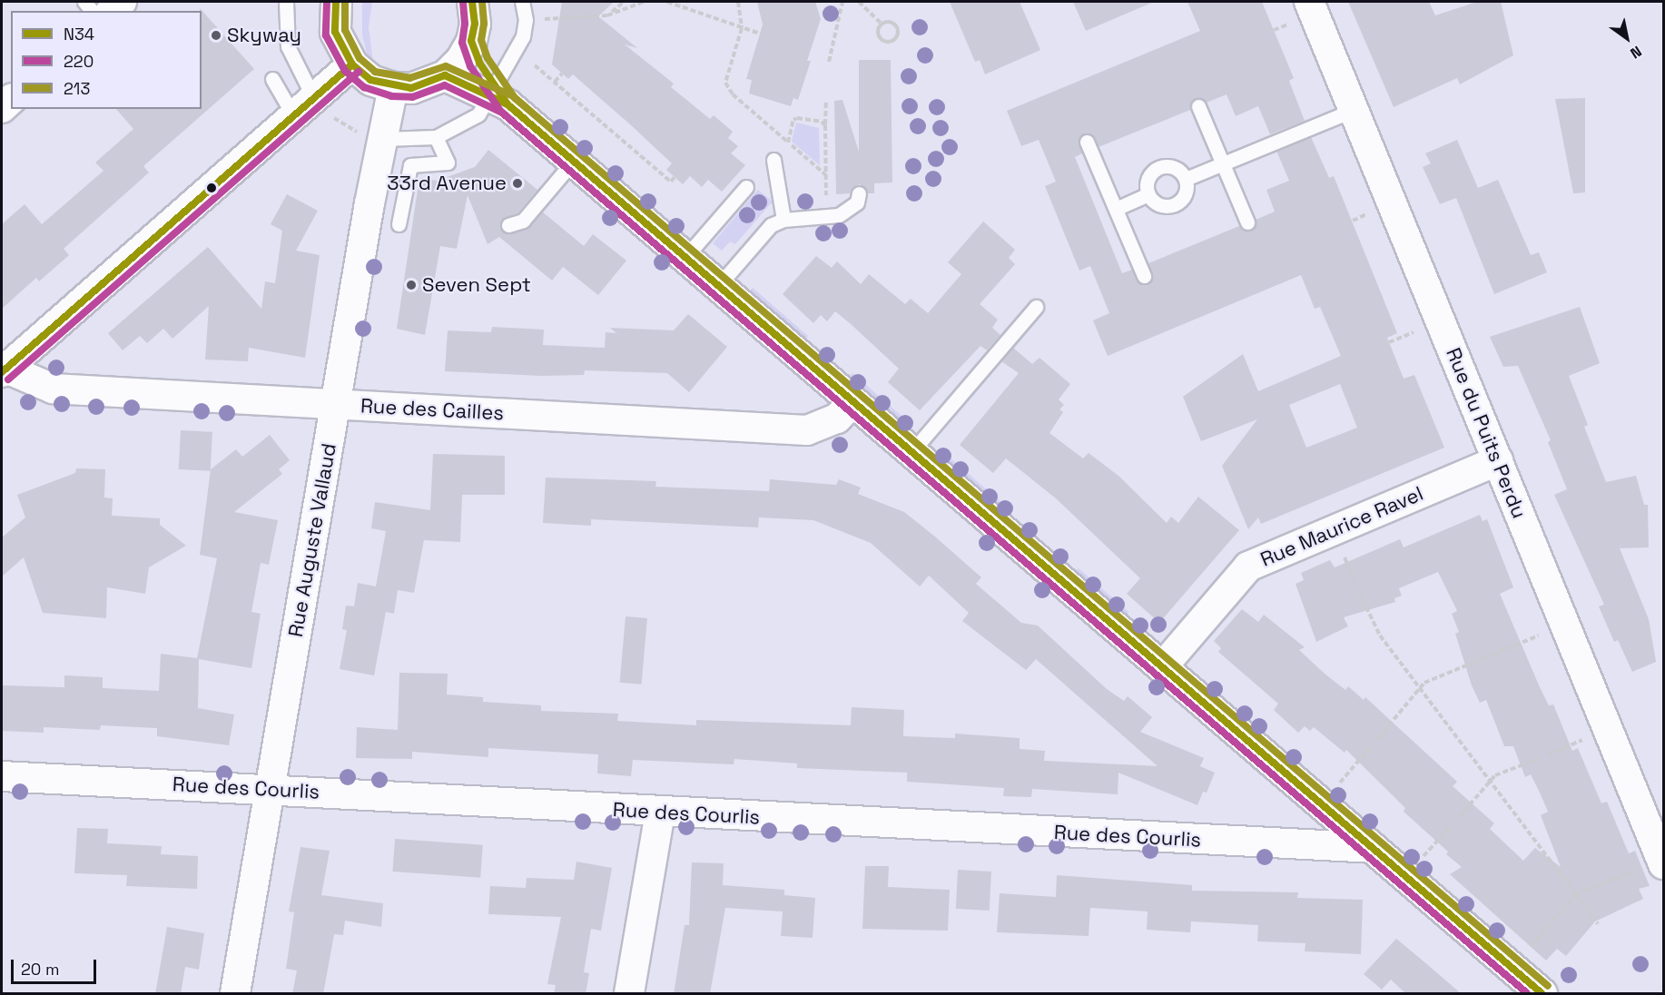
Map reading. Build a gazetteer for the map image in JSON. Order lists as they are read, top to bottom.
{
  "streets": {
    "street": [
      "Rue des Cailles",
      "Rue du Puits Perdu",
      "Rue Maurice Ravel",
      "Rue Auguste Vallaud",
      "Rue des Courlis"
    ]
  },
  "crossings": [
    ["Rue des Cailles", "Rue Auguste Vallaud"],
    ["Rue du Puits Perdu", "Rue Maurice Ravel"],
    ["Rue Auguste Vallaud", "Rue des Courlis"]
  ],
  "places": ["Skyway", "33rd Avenue", "Seven Sept"],
  "lines": ["transit line N34", "transit line 220", "transit line 213"],
  "legend": ["N34", "220", "213"],
  "scale_bar": "20 m",
  "north": "bottom right"
}
